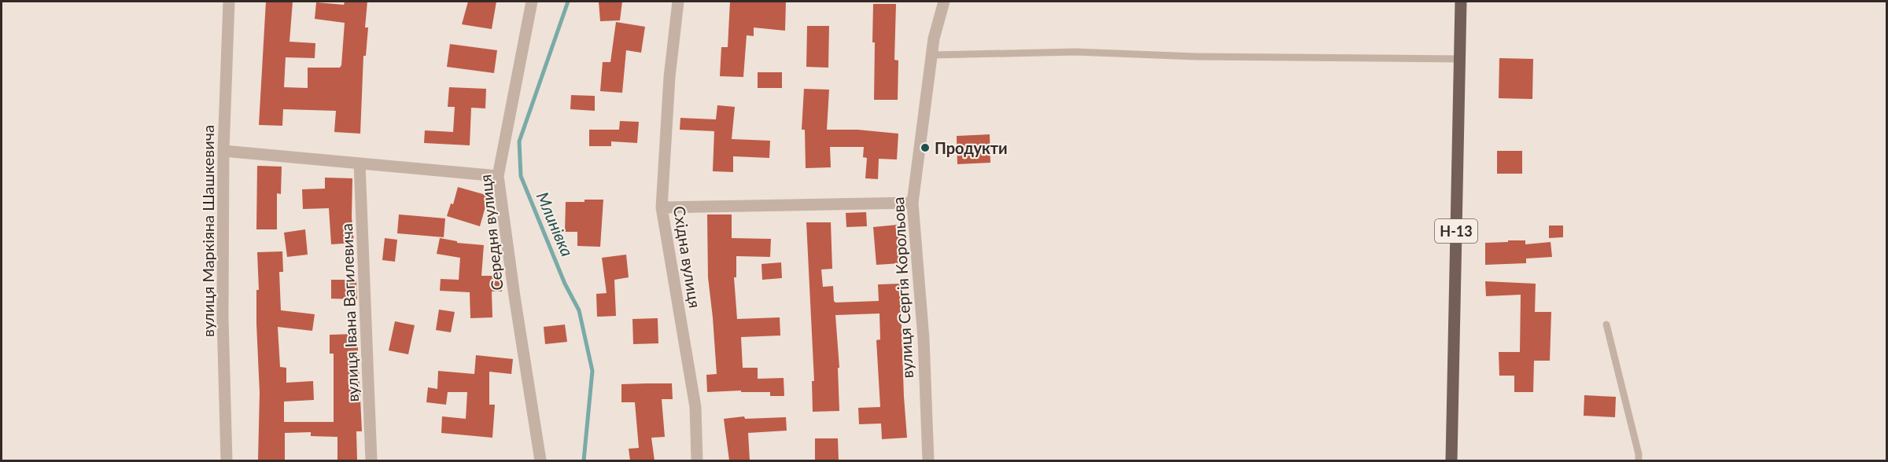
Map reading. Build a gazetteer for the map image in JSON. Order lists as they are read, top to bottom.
{
  "streets": {
    "main road": ["Н-13"],
    "street": [
      "вулиця Маркіяна Шашкевича",
      "Середня вулиця",
      "Східна вулиця",
      "вулиця Сергія Корольова",
      "вулиця Івана Вагилевича"
    ]
  },
  "water": ["Млинівка"],
  "places": ["Продукти"]
}
